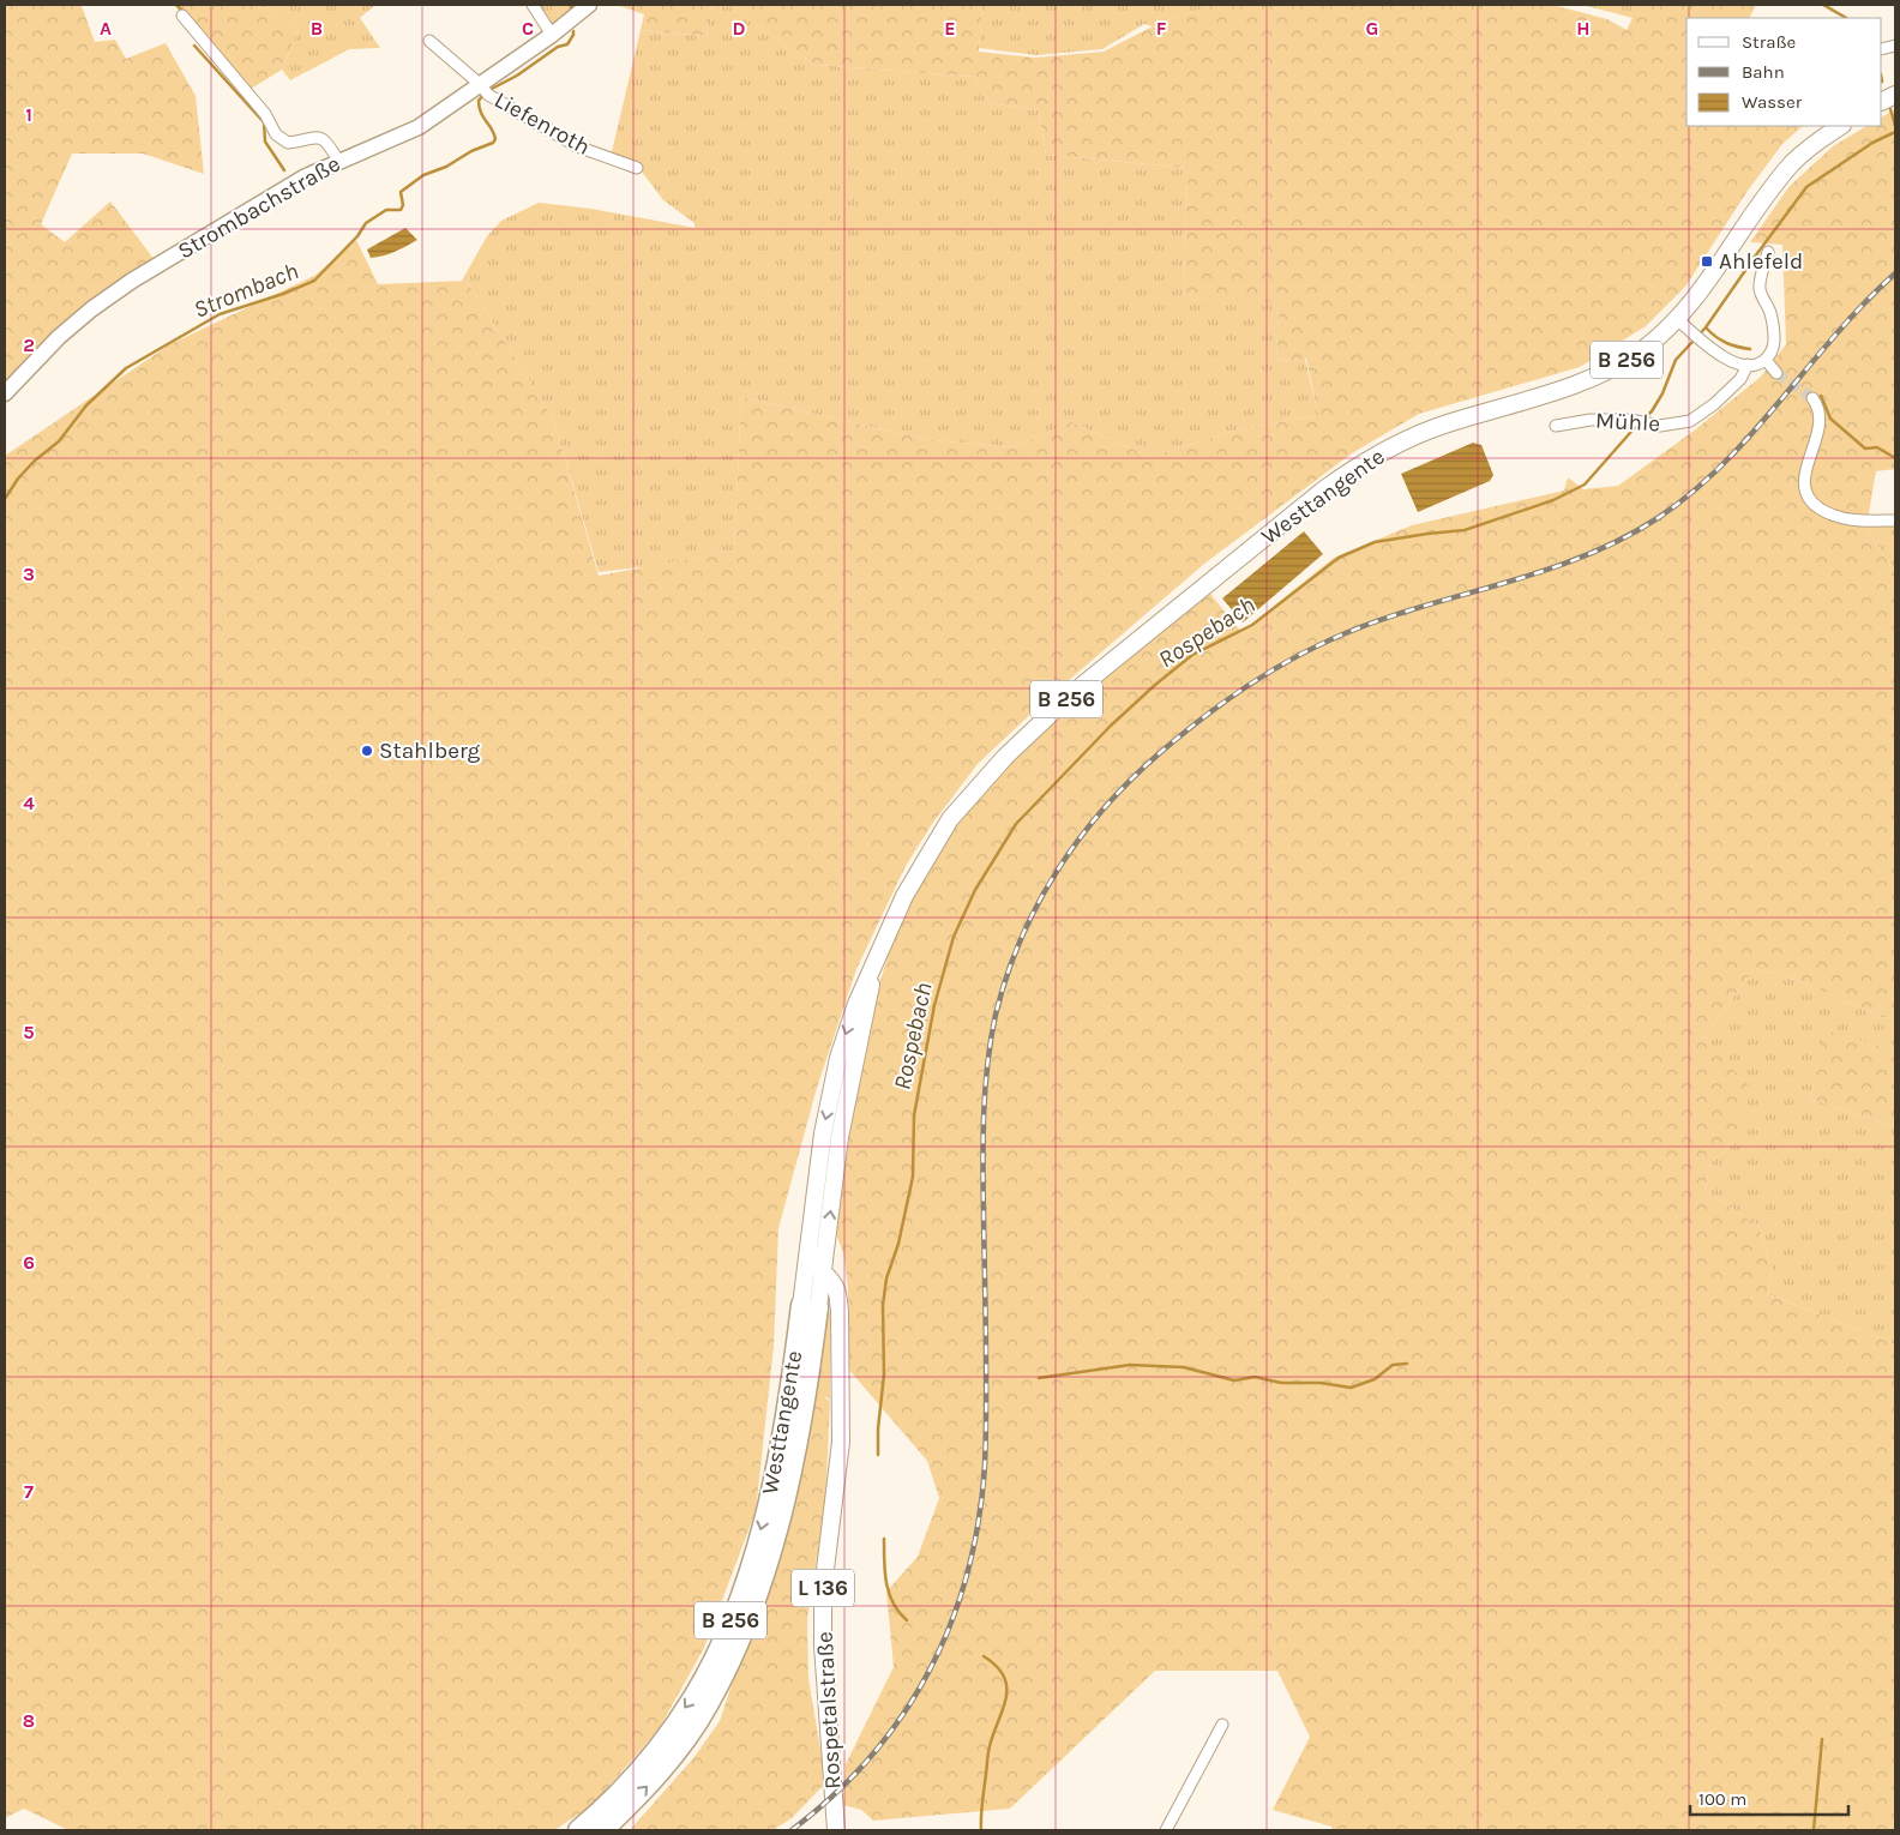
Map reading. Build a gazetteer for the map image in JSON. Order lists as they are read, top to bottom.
{
  "streets": {
    "highway": ["B 256", "Westtangente"],
    "main road": ["Strombachstraße", "L 136", "Rospetalstraße"],
    "street": ["Liefenroth", "Mühle"]
  },
  "crossings": [
    ["Liefenroth", "Strombachstraße"],
    ["Westtangente", "Rospetalstraße"]
  ],
  "water": ["Strombach", "Rospebach"],
  "places": {
    "transit": ["Ahlefeld"],
    "other": ["Stahlberg"]
  },
  "legend": ["Straße", "Bahn", "Wasser"],
  "scale_bar": "100 m",
  "grid": {
    "columns": [
      "A",
      "B",
      "C",
      "D",
      "E",
      "F",
      "G",
      "H"
    ],
    "rows": [
      "1",
      "2",
      "3",
      "4",
      "5",
      "6",
      "7",
      "8"
    ]
  }
}
